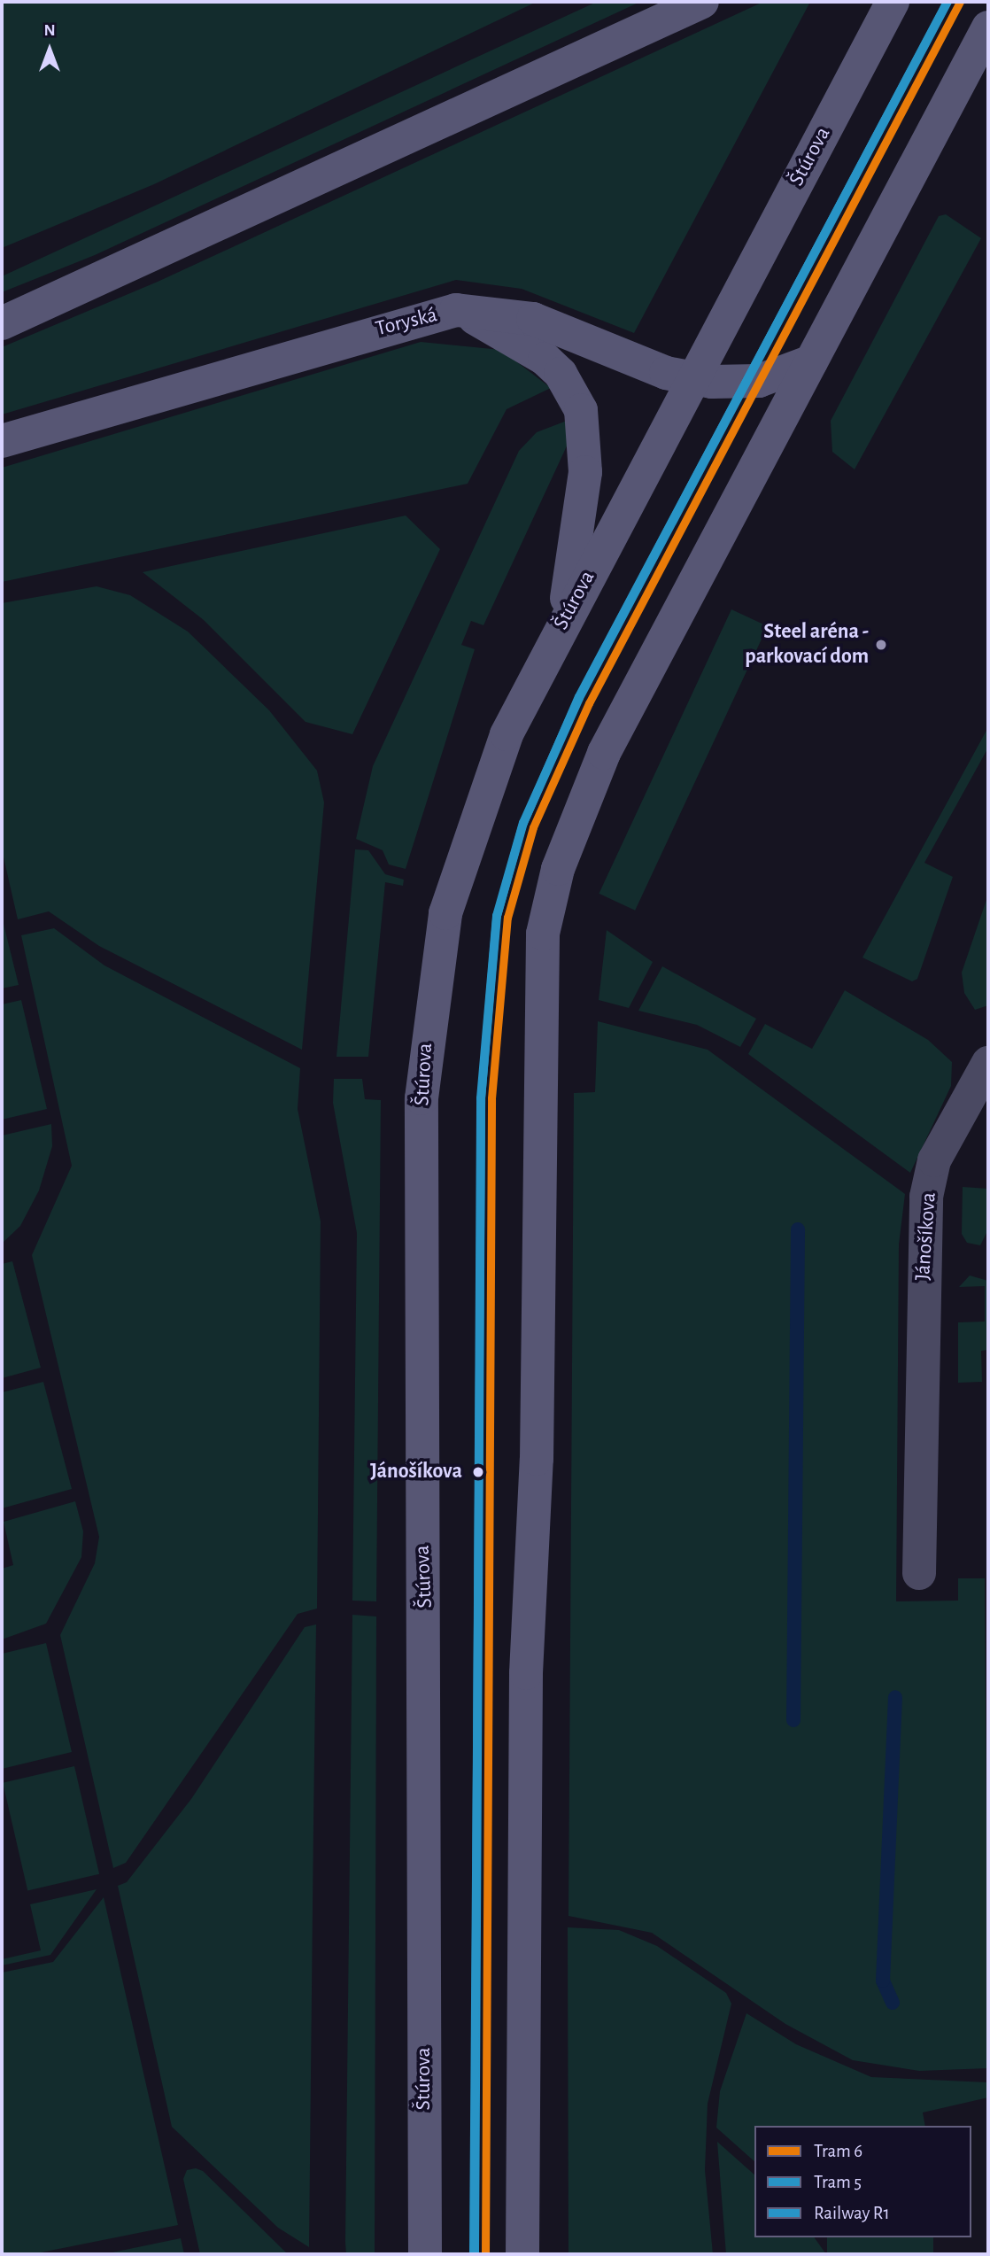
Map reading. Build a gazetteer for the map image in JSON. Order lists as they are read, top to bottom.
{
  "streets": {
    "street": ["Štúrova", "Toryská", "Jánošíkova"]
  },
  "crossings": [
    ["Štúrova", "Toryská"]
  ],
  "places": ["Steel aréna - parkovací dom", "Jánošíkova"],
  "lines": ["tram line 6", "rail line R1", "tram line 5"],
  "legend": ["Tram 6", "Tram 5", "Railway R1"],
  "north": "top"
}
